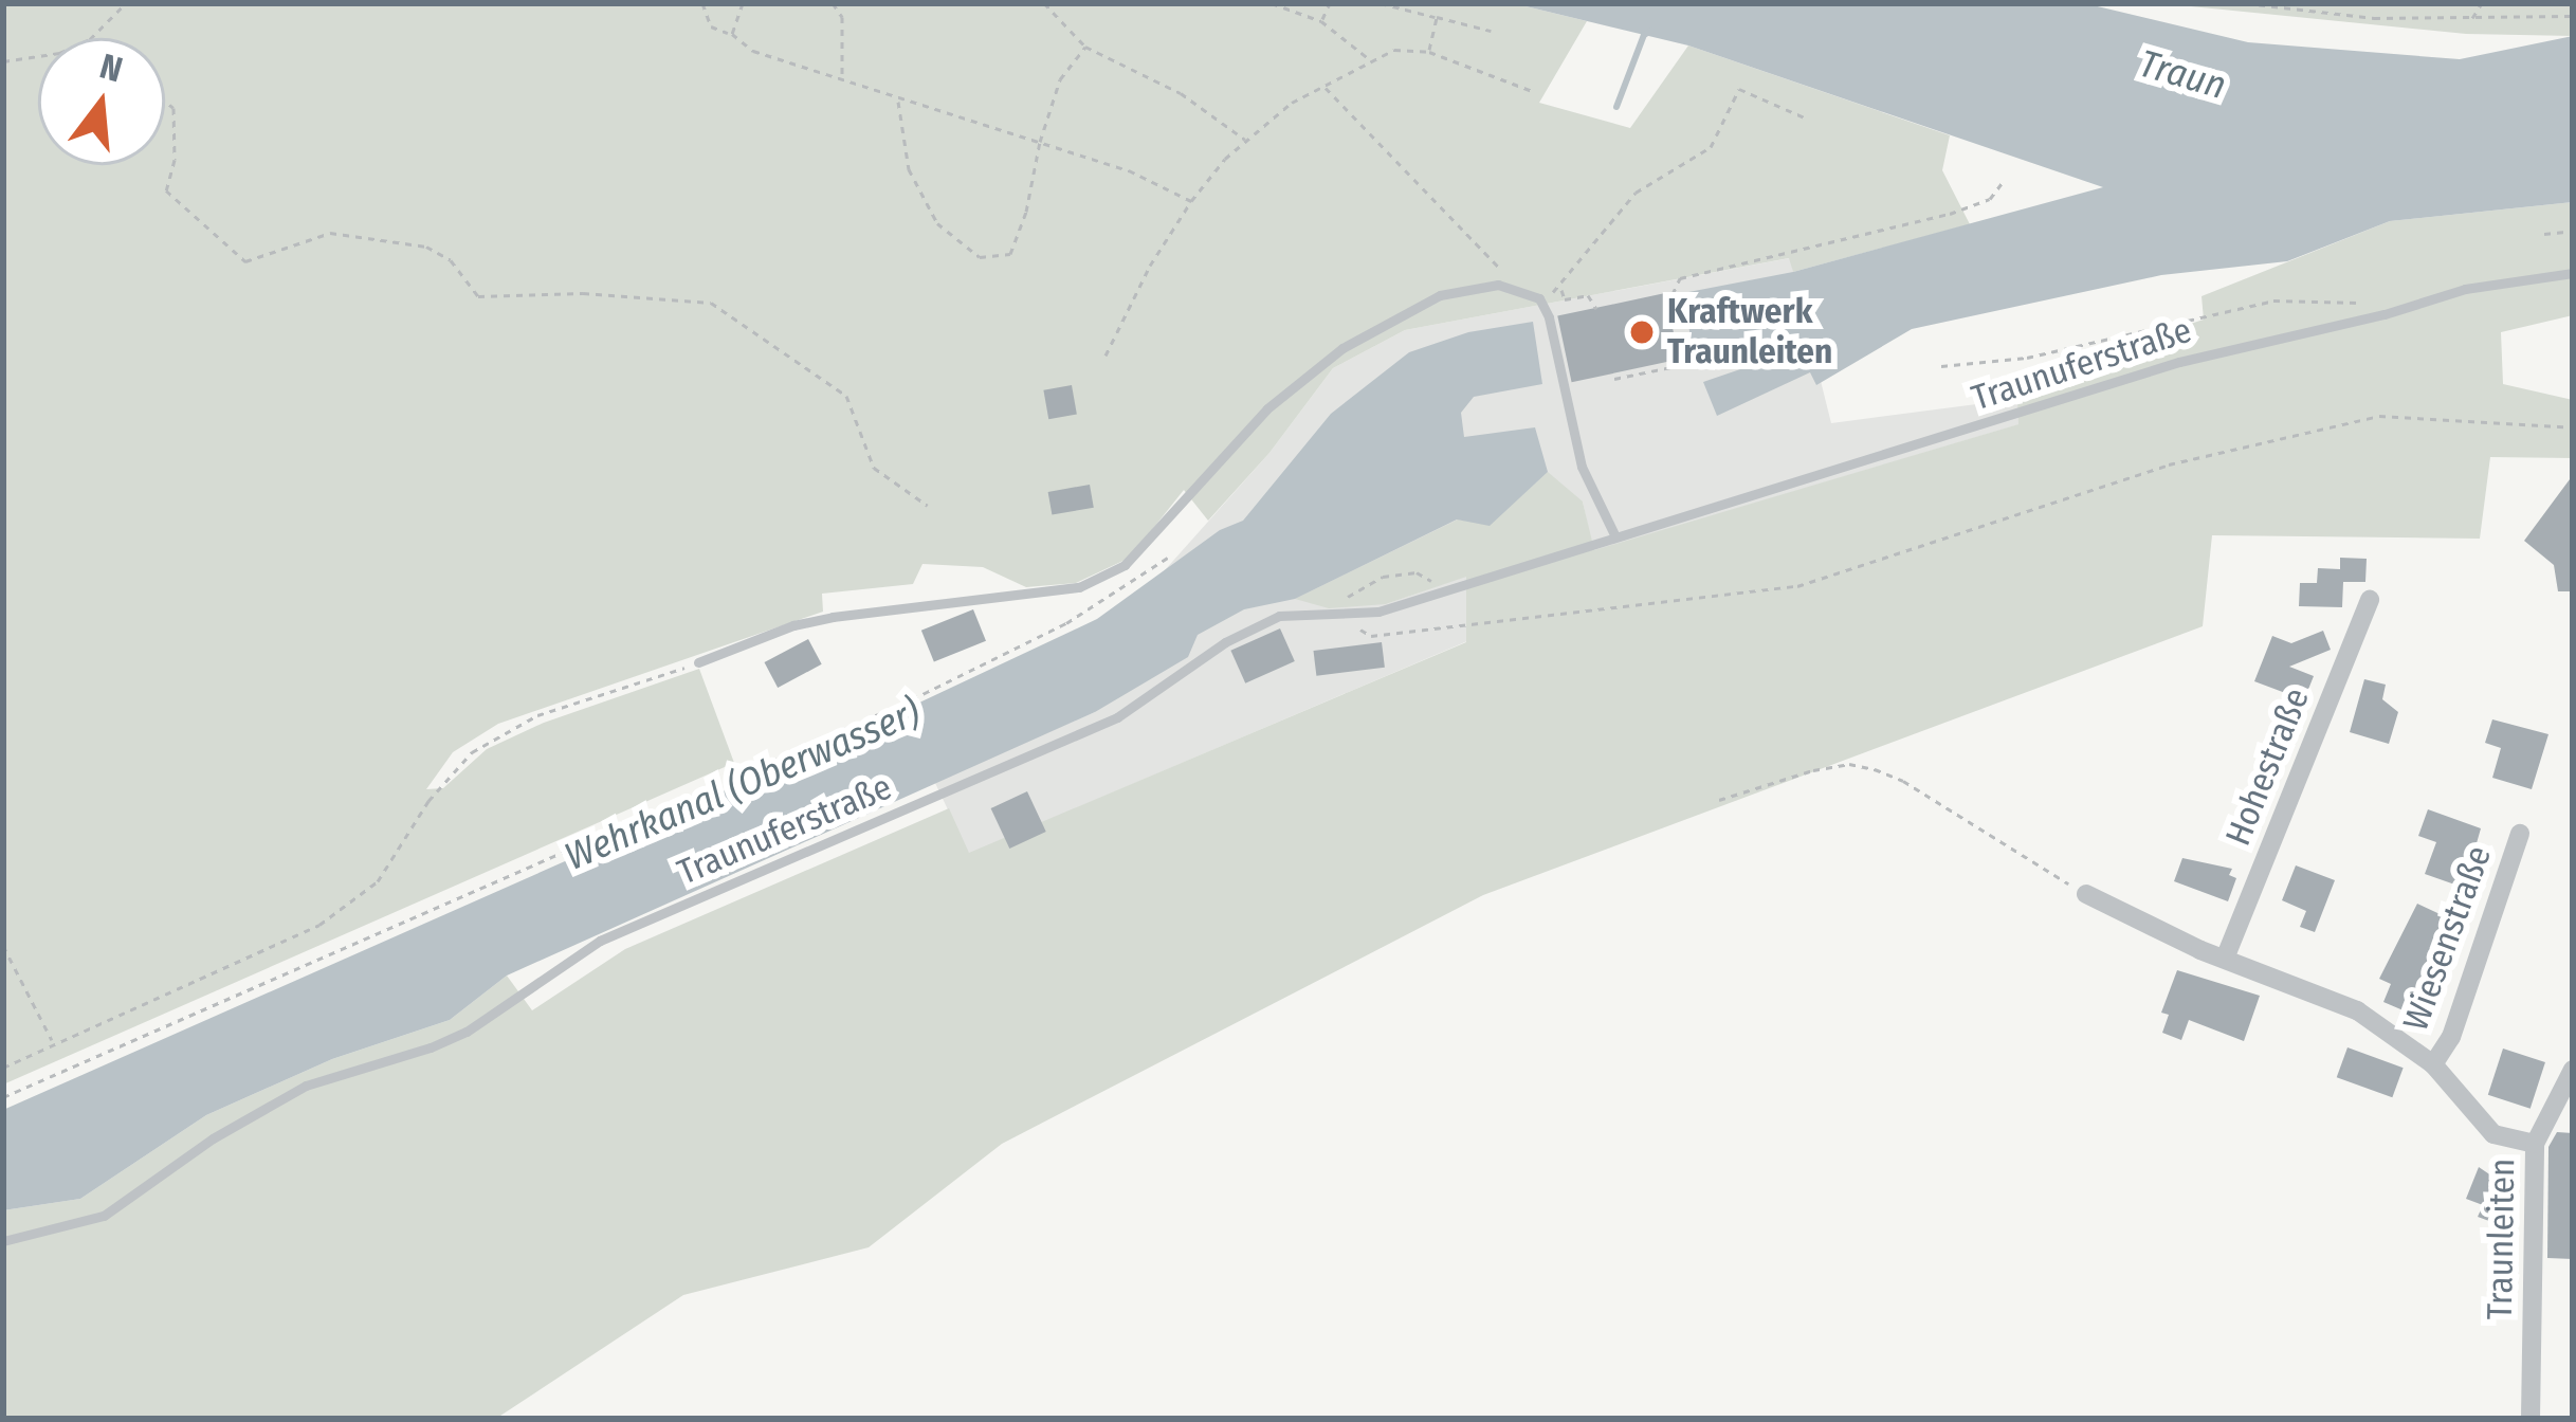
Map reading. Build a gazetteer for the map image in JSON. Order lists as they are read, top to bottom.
{
  "streets": {
    "street": ["Hohestraße", "Wiesenstraße", "Traunleiten"],
    "lane": ["Traunuferstraße"]
  },
  "water": ["Traun", "Wehrkanal (Oberwasser)"],
  "places": ["Kraftwerk Traunleiten"],
  "north": "top"
}
